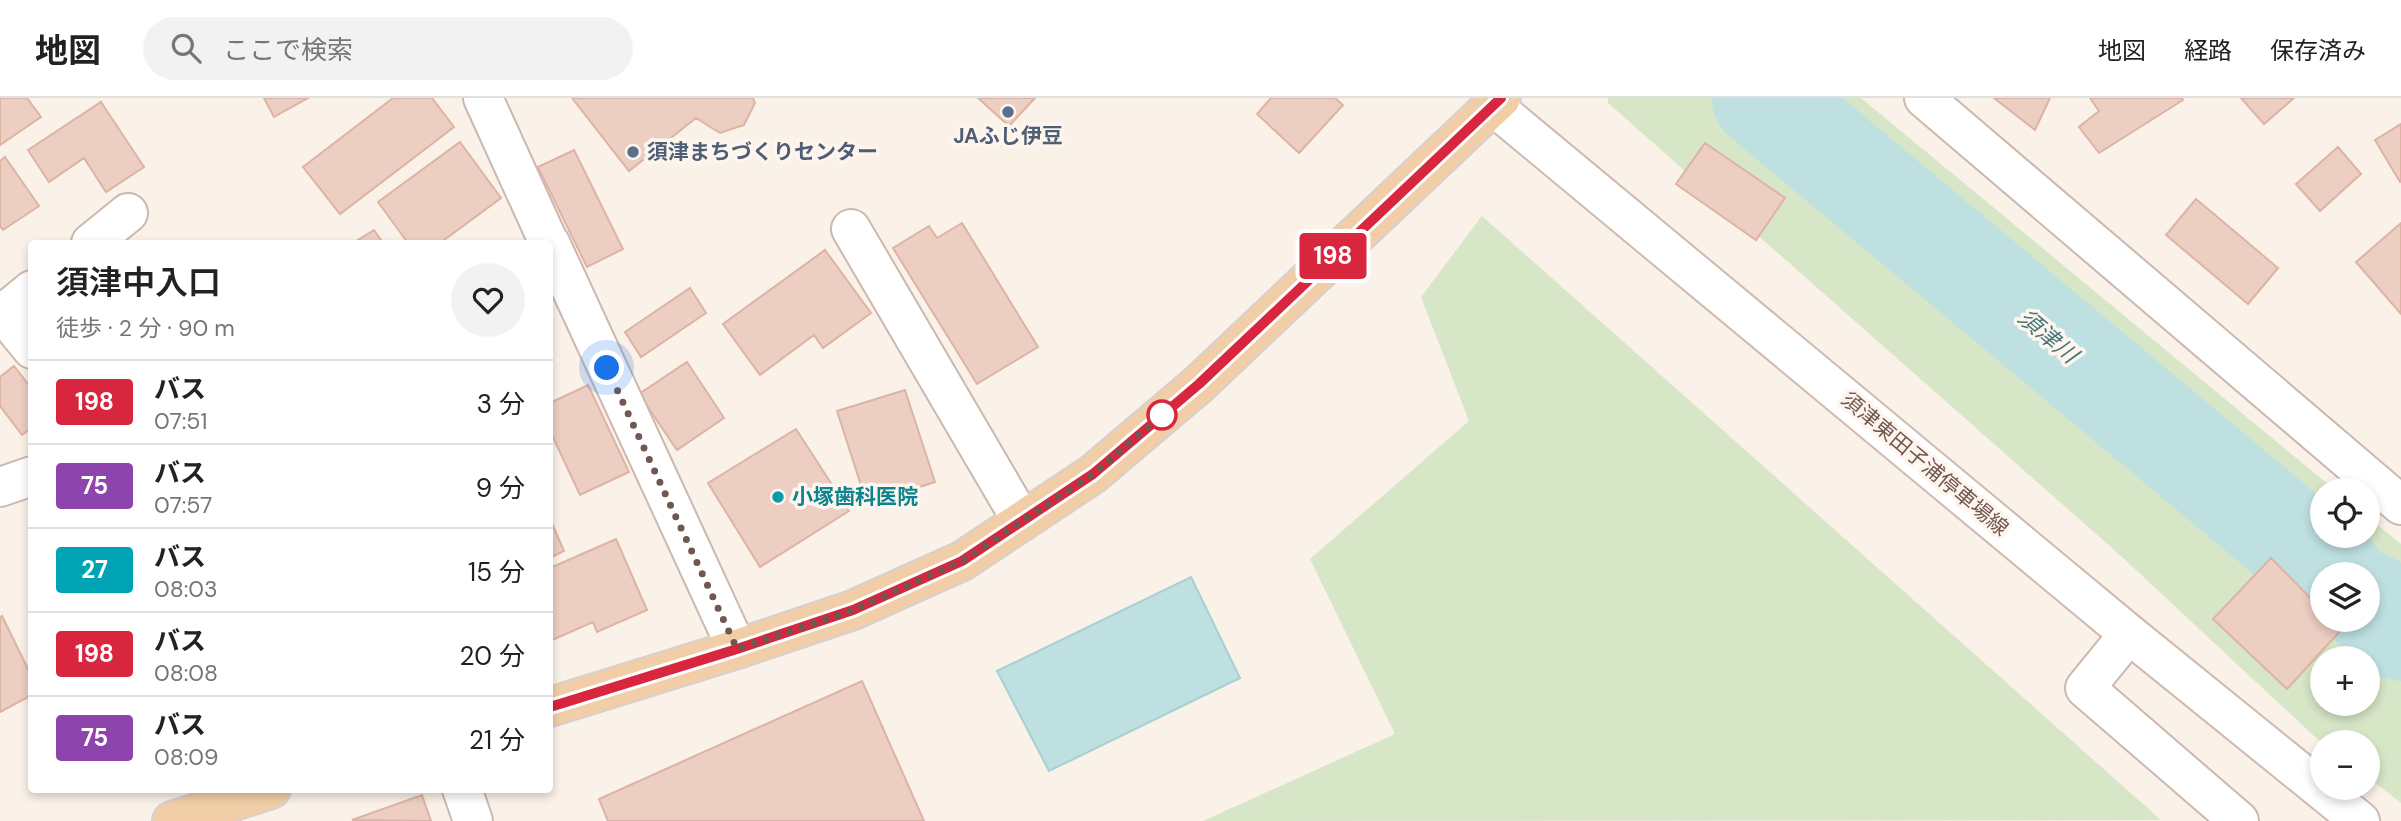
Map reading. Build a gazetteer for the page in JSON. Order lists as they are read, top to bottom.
{
  "streets": {
    "street": ["須津東田子浦停車場線"]
  },
  "water": ["須津川"],
  "places": ["JAふじ伊豆", "須津まちづくりセンター", "小塚歯科医院"],
  "lines": ["bus line 198"],
  "page": {
    "header": "地図",
    "search": "ここで検索",
    "nav": ["地図", "経路", "保存済み"],
    "on_map": "198",
    "heading": ["須津中入口", "徒歩 · 2 分 · 90 m"],
    "list": [
      {
        "mark": "198",
        "name": "バス",
        "note": "07:51",
        "value": "3 分"
      },
      {
        "mark": "75",
        "name": "バス",
        "note": "07:57",
        "value": "9 分"
      },
      {
        "mark": "27",
        "name": "バス",
        "note": "08:03",
        "value": "15 分"
      },
      {
        "mark": "198",
        "name": "バス",
        "note": "08:08",
        "value": "20 分"
      },
      {
        "mark": "75",
        "name": "バス",
        "note": "08:09",
        "value": "21 分"
      }
    ],
    "map_buttons": ["+", "−"]
  }
}
